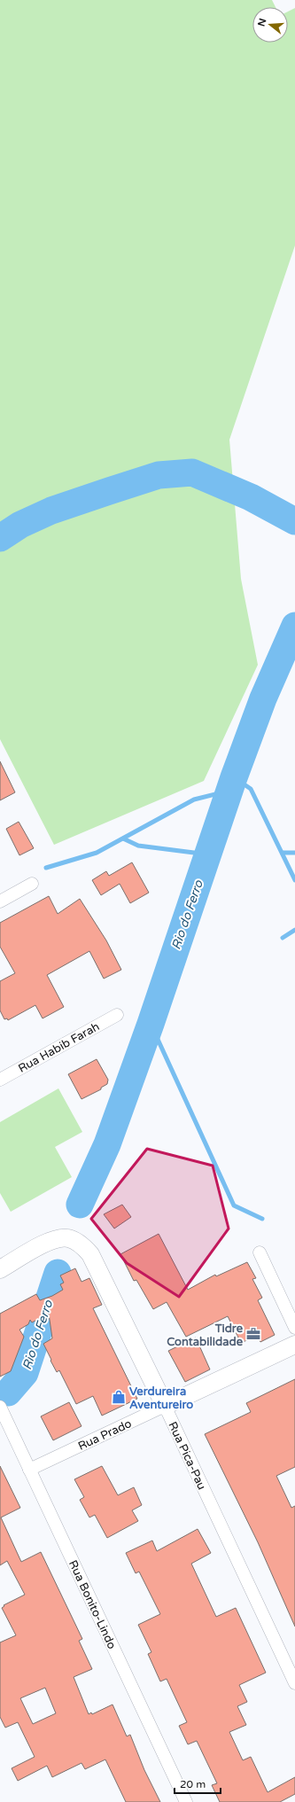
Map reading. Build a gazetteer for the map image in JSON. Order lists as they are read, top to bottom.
{
  "streets": {
    "street": [
      "Rua Habib Farah",
      "Rua Prado",
      "Rua Pica-Pau",
      "Rua Bonito-Lindo"
    ]
  },
  "crossings": [
    ["Rua Prado", "Rua Pica-Pau"],
    ["Rua Prado", "Rua Bonito-Lindo"]
  ],
  "water": ["Rio do Ferro"],
  "places": {
    "office": ["Tidre Contabilidade"],
    "shop": ["Verdureira Aventureiro"]
  },
  "scale_bar": "20 m",
  "north": "left"
}
